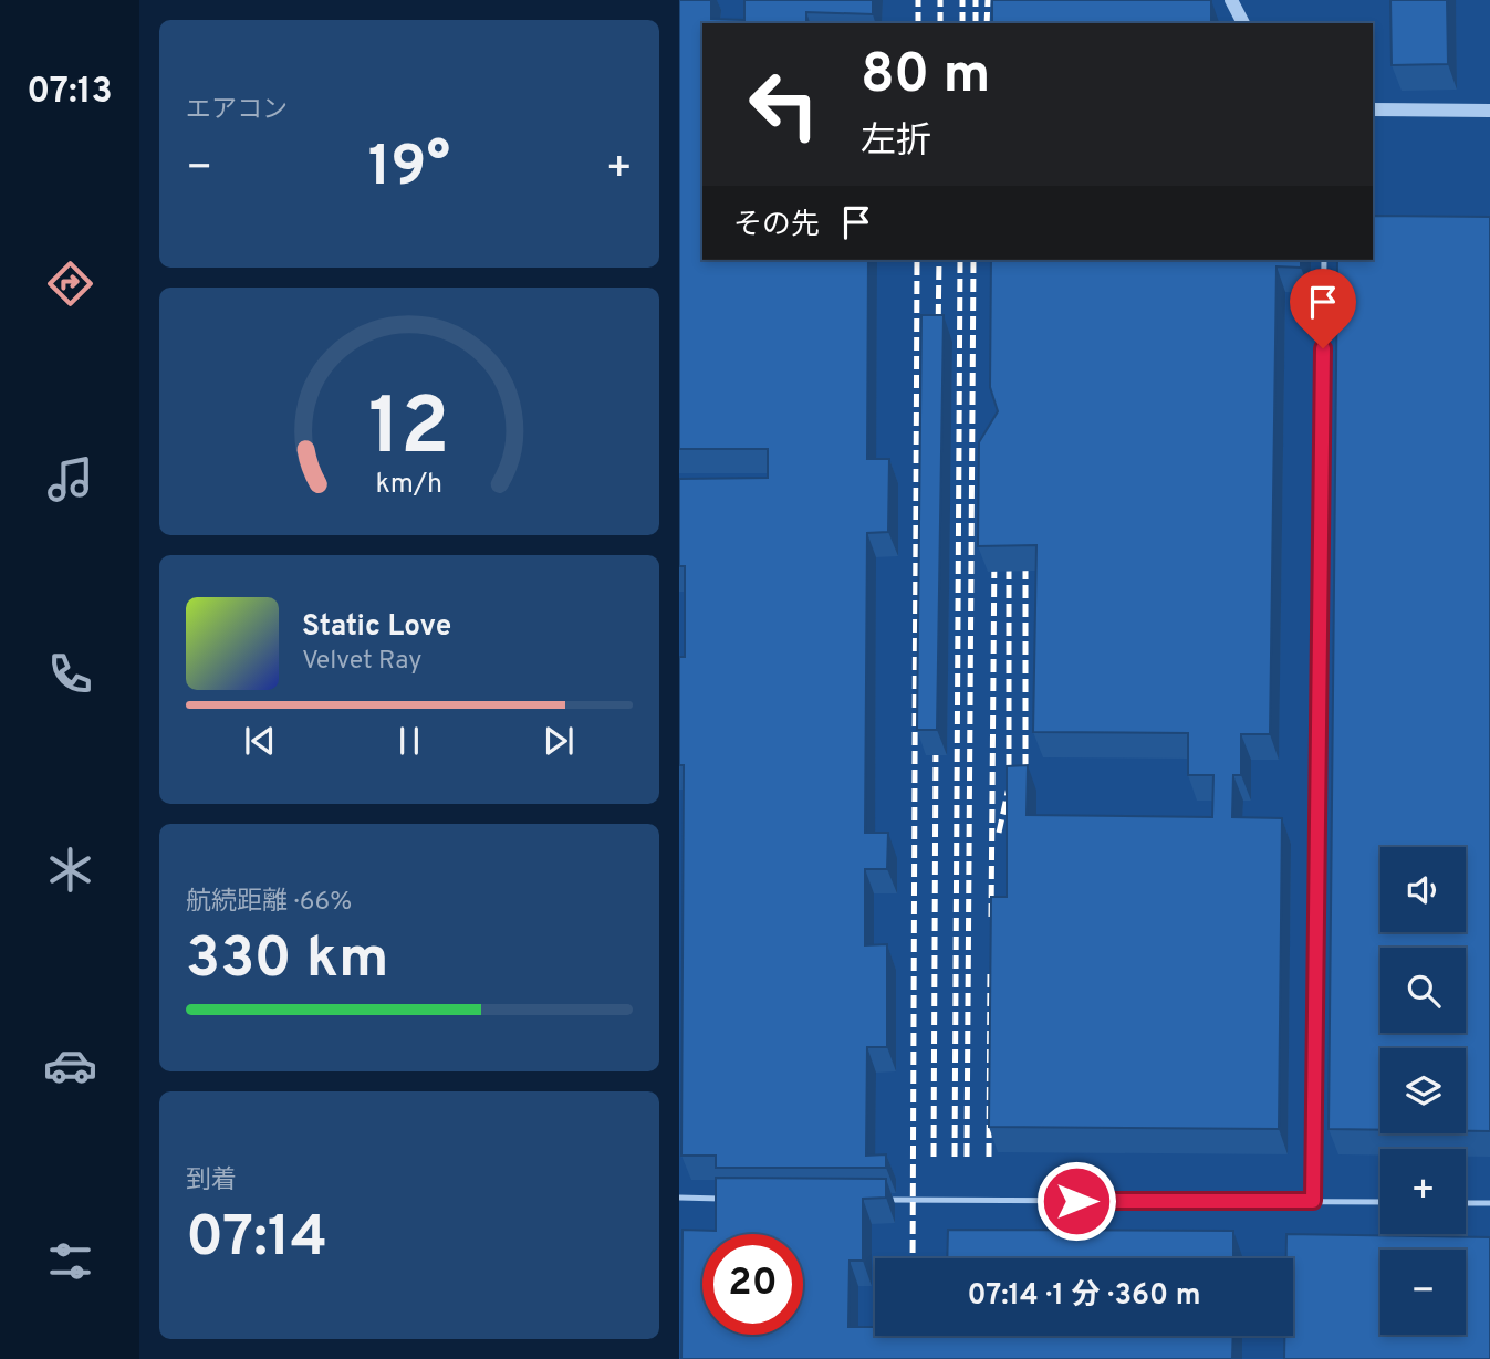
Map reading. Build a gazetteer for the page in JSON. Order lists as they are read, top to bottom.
{
  "page": {
    "tabs": "07:13",
    "tile": [
      "エアコン",
      ["航続距離 · 66%", "330 km"],
      ["到着", "07:14"]
    ],
    "turn": ["80 m", "左折"],
    "heat": ["−", "19°", "+"],
    "then": "その先",
    "song": ["Static Love", "Velvet Ray"],
    "map_buttons": ["+", "−"],
    "limit": "20",
    "trip": "07:14 · 1 分 · 360 m",
    "gauge": ["12", "km/h"]
  }
}
